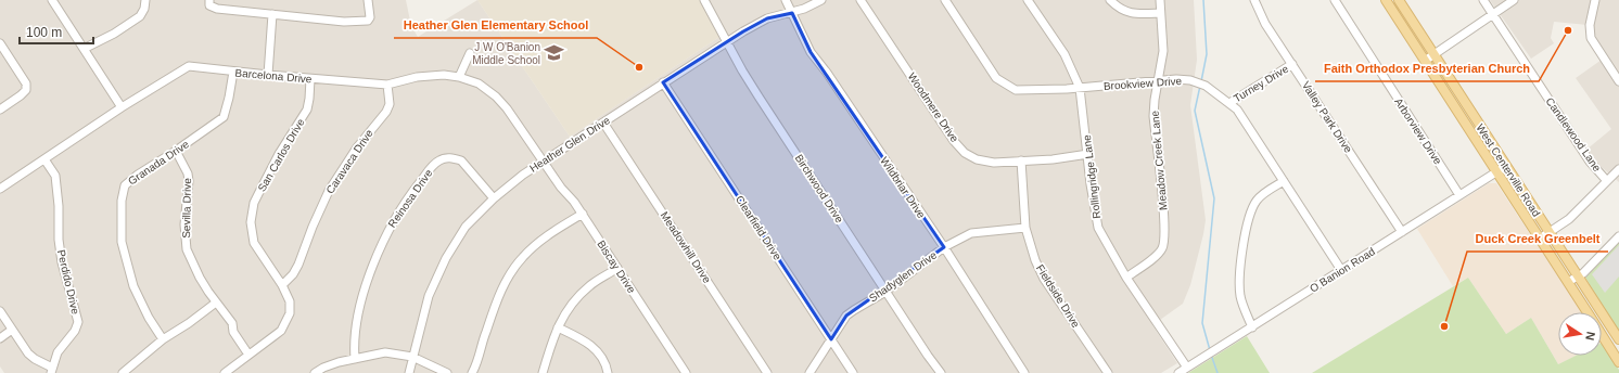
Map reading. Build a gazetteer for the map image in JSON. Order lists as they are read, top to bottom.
{
  "streets": {
    "main road": ["West Centerville Road"],
    "street": [
      "Barcelona Drive",
      "Brookview Drive",
      "Turney Drive",
      "Woodmere Drive",
      "Valley Park Drive",
      "Arborview Drive",
      "Candlewood Lane",
      "Heather Glen Drive",
      "San Carlos Drive",
      "Meadow Creek Lane",
      "Caravaca Drive",
      "Granada Drive",
      "Rollingridge Lane",
      "Wildbriar Drive",
      "Birchwood Drive",
      "Reinosa Drive",
      "Sevilla Drive",
      "Clearfield Drive",
      "Meadowhill Drive",
      "Biscay Drive",
      "O Banion Road",
      "Shadyglen Drive",
      "Perdido Drive",
      "Fieldside Drive"
    ]
  },
  "crossings": [
    ["Barcelona Drive", "Heather Glen Drive"],
    ["Barcelona Drive", "San Carlos Drive"],
    ["Barcelona Drive", "Caravaca Drive"],
    ["Barcelona Drive", "Granada Drive"],
    ["Barcelona Drive", "Biscay Drive"],
    ["Barcelona Drive", "Perdido Drive"],
    ["Brookview Drive", "Turney Drive"],
    ["Brookview Drive", "Meadow Creek Lane"],
    ["Brookview Drive", "Rollingridge Lane"],
    ["Brookview Drive", "O Banion Road"],
    ["Turney Drive", "Valley Park Drive"],
    ["Woodmere Drive", "Rollingridge Lane"],
    ["Woodmere Drive", "Fieldside Drive"],
    ["Valley Park Drive", "O Banion Road"],
    ["Arborview Drive", "O Banion Road"],
    ["Heather Glen Drive", "Wildbriar Drive"],
    ["Heather Glen Drive", "Birchwood Drive"],
    ["Heather Glen Drive", "Reinosa Drive"],
    ["Heather Glen Drive", "Clearfield Drive"],
    ["Heather Glen Drive", "Meadowhill Drive"],
    ["Heather Glen Drive", "Biscay Drive"],
    ["San Carlos Drive", "Caravaca Drive"],
    ["San Carlos Drive", "Sevilla Drive"],
    ["Meadow Creek Lane", "Rollingridge Lane"],
    ["Granada Drive", "Sevilla Drive"],
    ["West Centerville Road", "O Banion Road"],
    ["Rollingridge Lane", "O Banion Road"],
    ["Wildbriar Drive", "Shadyglen Drive"],
    ["Birchwood Drive", "Shadyglen Drive"],
    ["Clearfield Drive", "Shadyglen Drive"],
    ["Shadyglen Drive", "Fieldside Drive"]
  ],
  "places": {
    "other": ["Faith Orthodox Presbyterian Church", "Heather Glen Elementary School", "Duck Creek Greenbelt"],
    "school or university": ["J W O'Banion Middle School"]
  },
  "scale_bar": "100 m",
  "north": "right"
}
